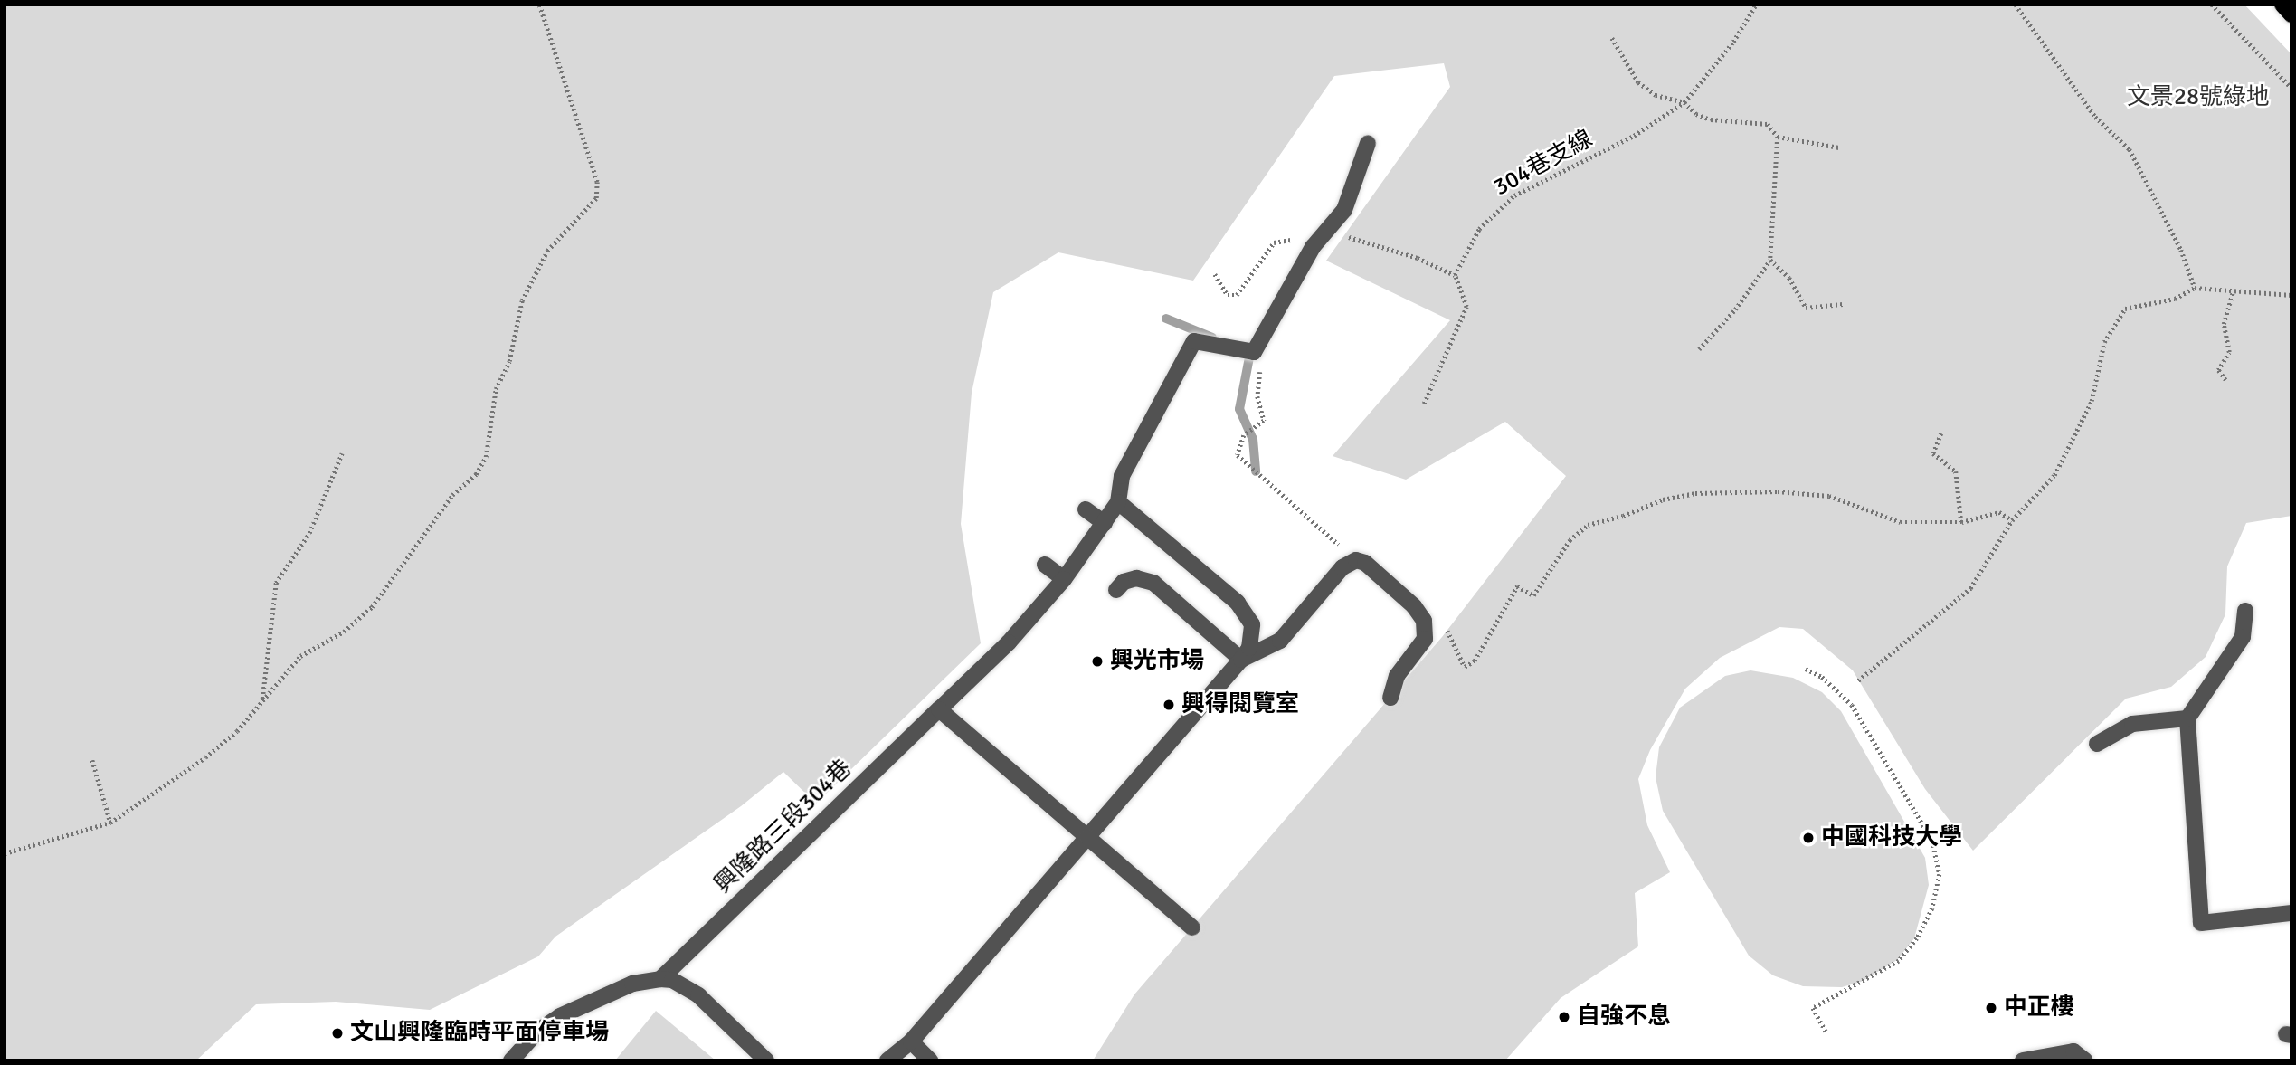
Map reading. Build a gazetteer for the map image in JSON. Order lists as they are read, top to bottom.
{
  "streets": {
    "street": ["興隆路三段304巷"],
    "path": ["304巷支線"]
  },
  "parks": ["文景28號綠地"],
  "places": [
    "興光市場",
    "興得閱覽室",
    "中國科技大學",
    "中正樓",
    "自強不息",
    "文山興隆臨時平面停車場"
  ]
}
